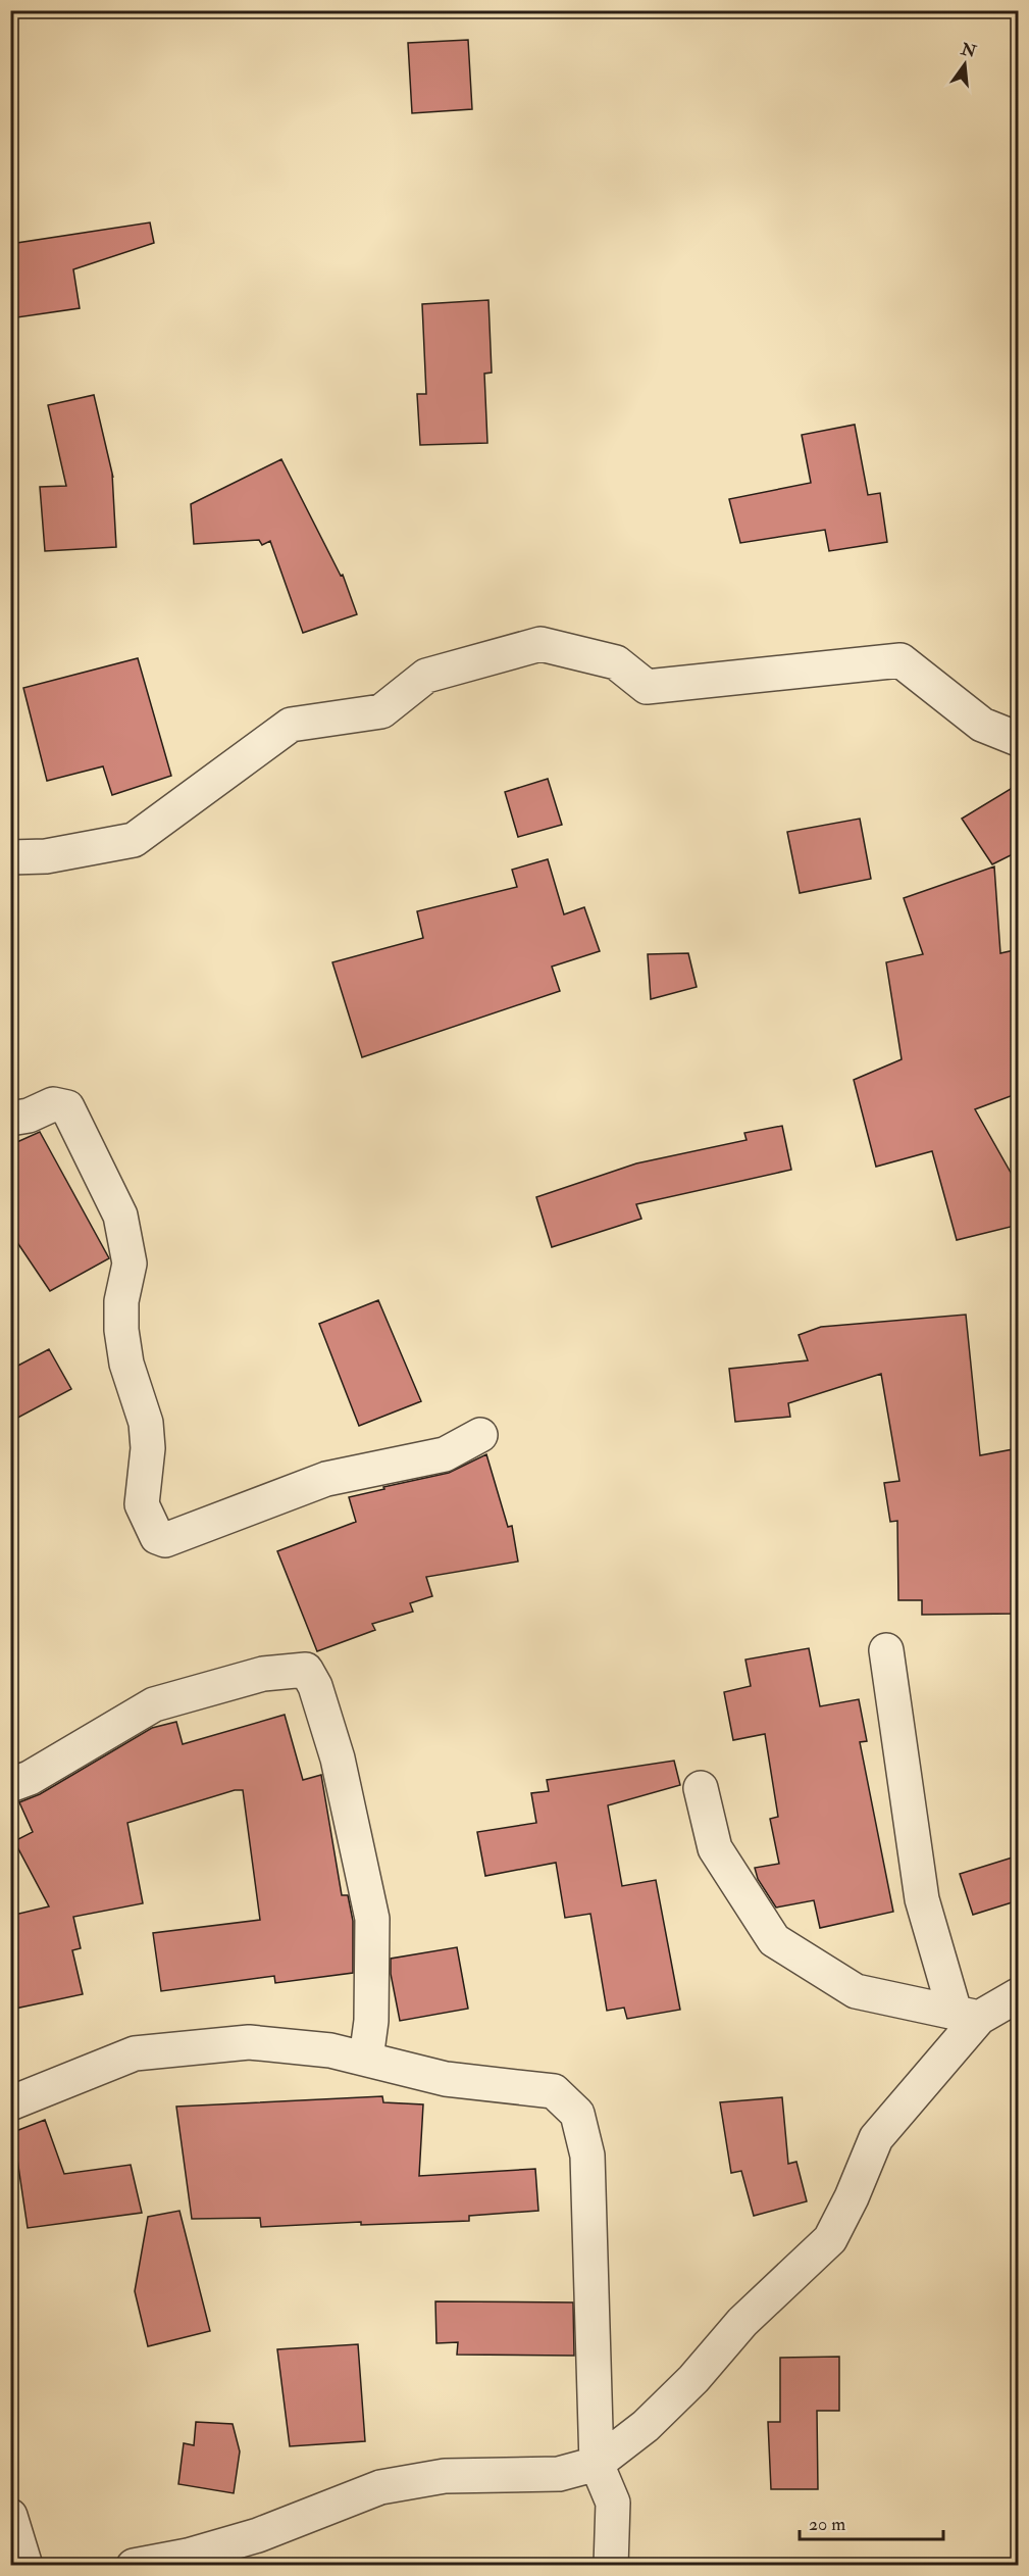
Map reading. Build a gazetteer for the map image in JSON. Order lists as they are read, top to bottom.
{
  "scale_bar": "20 m",
  "north": "top"
}
